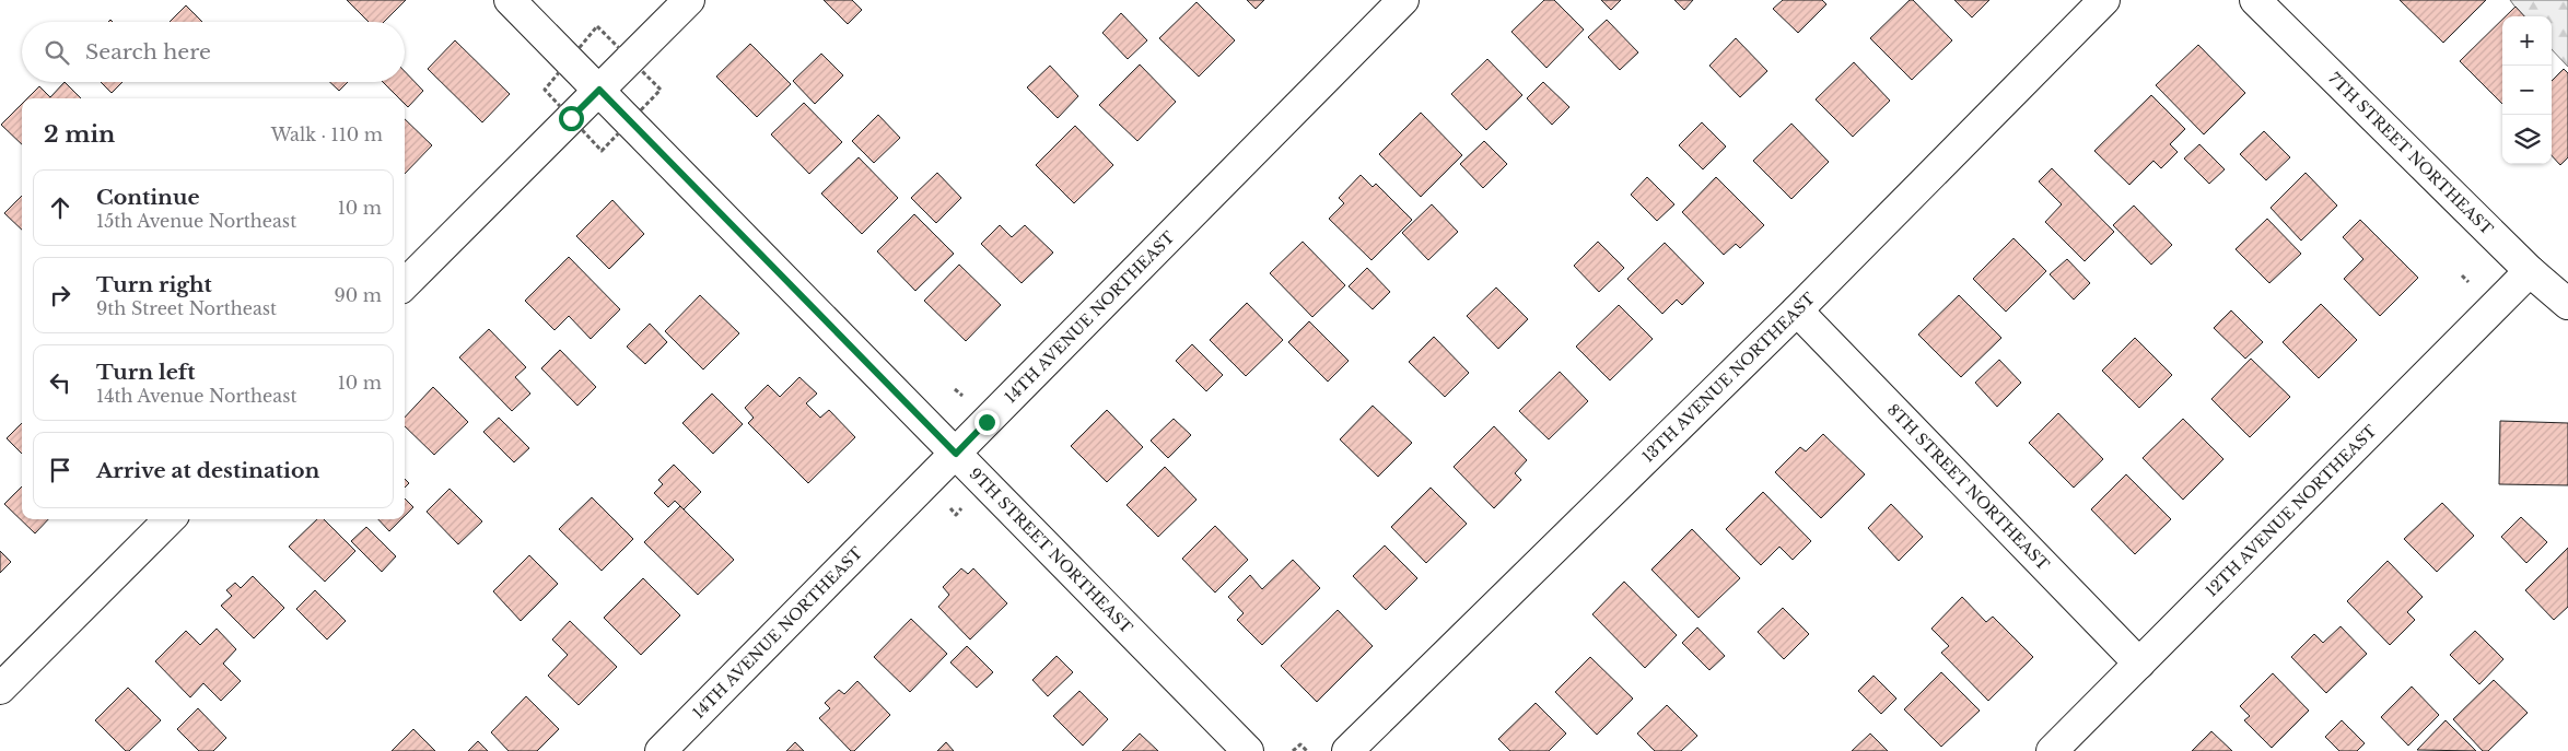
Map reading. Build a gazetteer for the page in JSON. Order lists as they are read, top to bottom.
{
  "streets": {
    "street": [
      "7TH STREET NORTHEAST",
      "14TH AVENUE NORTHEAST",
      "13TH AVENUE NORTHEAST",
      "8TH STREET NORTHEAST",
      "12TH AVENUE NORTHEAST",
      "9TH STREET NORTHEAST"
    ]
  },
  "crossings": [
    ["7TH STREET NORTHEAST", "12TH AVENUE NORTHEAST"],
    ["14TH AVENUE NORTHEAST", "9TH STREET NORTHEAST"],
    ["13TH AVENUE NORTHEAST", "8TH STREET NORTHEAST"],
    ["8TH STREET NORTHEAST", "12TH AVENUE NORTHEAST"]
  ],
  "page": {
    "map_buttons": ["+", "−"],
    "search": "Search here",
    "heading": ["2 min", "Walk · 110 m"],
    "list": [
      ["Continue", "15th Avenue Northeast", "10 m"],
      ["Turn right", "9th Street Northeast", "90 m"],
      ["Turn left", "14th Avenue Northeast", "10 m"],
      "Arrive at destination"
    ]
  }
}
